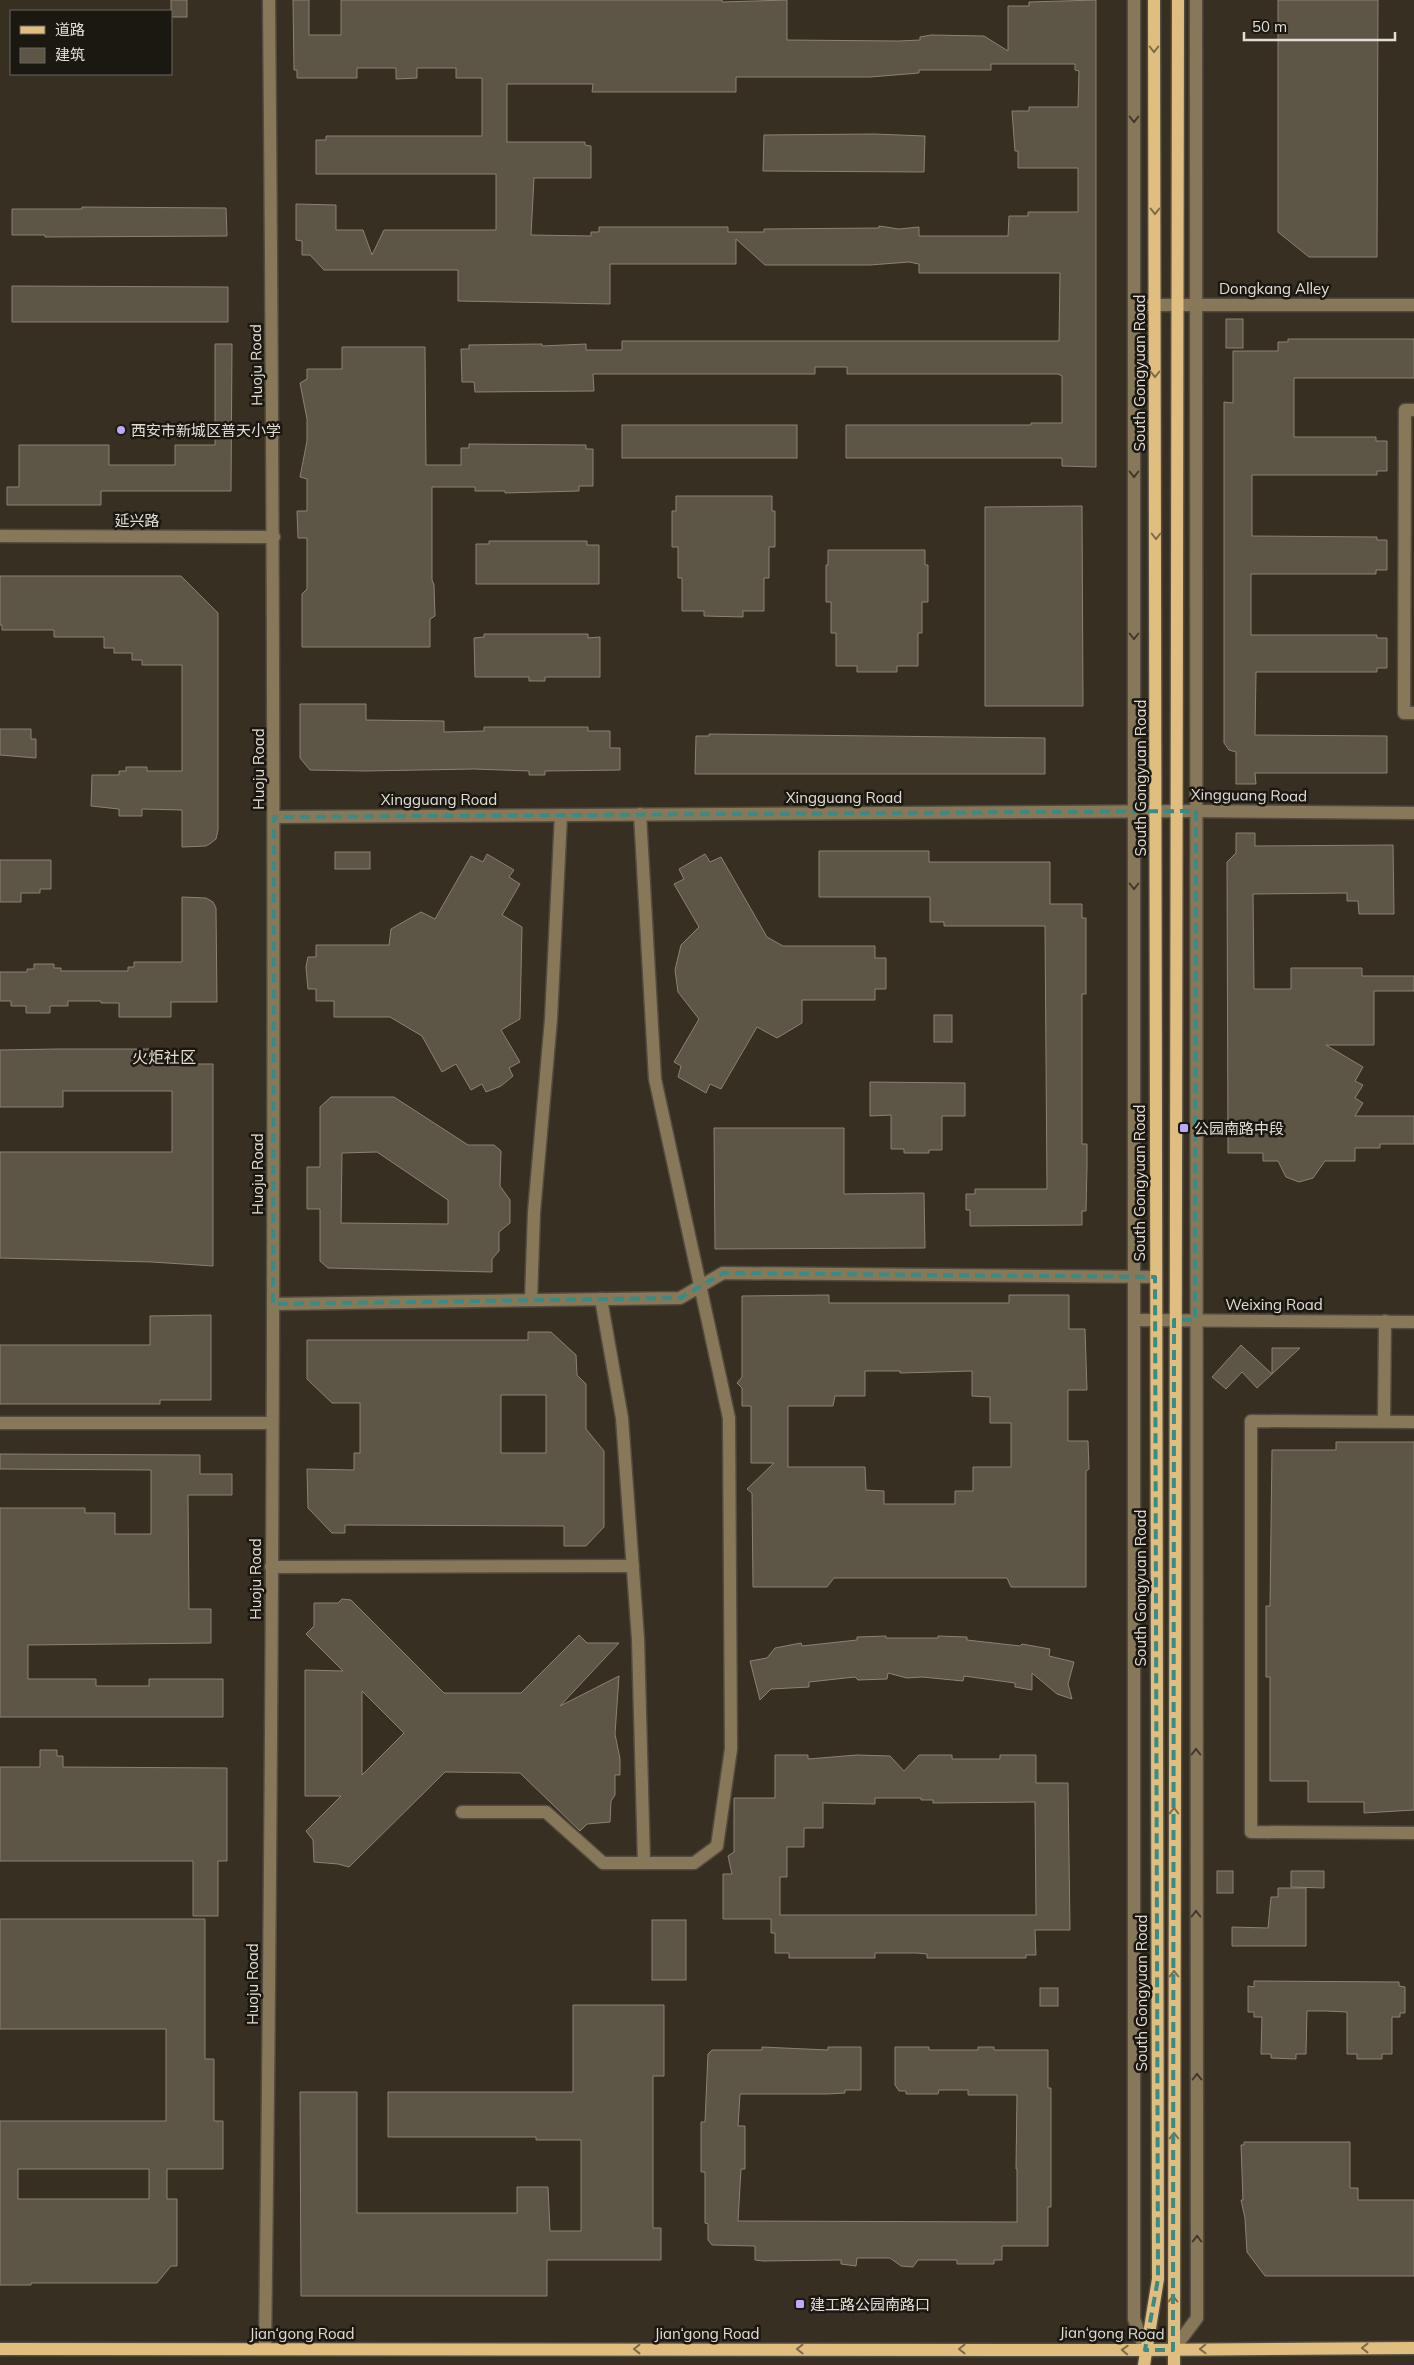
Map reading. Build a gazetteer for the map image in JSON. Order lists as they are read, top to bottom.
{
  "streets": {
    "main road": ["South Gongyuan Road", "Jian‘gong Road"],
    "street": [
      "Dongkang Alley",
      "Huoju Road",
      "延兴路",
      "Xingguang Road",
      "Weixing Road"
    ]
  },
  "crossings": [
    ["Dongkang Alley", "South Gongyuan Road"],
    ["Huoju Road", "延兴路"],
    ["Huoju Road", "Xingguang Road"],
    ["Huoju Road", "Jian‘gong Road"],
    ["South Gongyuan Road", "Xingguang Road"],
    ["South Gongyuan Road", "Weixing Road"],
    ["South Gongyuan Road", "Jian‘gong Road"]
  ],
  "one_way": ["Jian‘gong Road"],
  "districts": ["火炬社区"],
  "places": {
    "other": ["西安市新城区普天小学"],
    "transit": ["公园南路中段", "建工路公园南路口"]
  },
  "legend": ["道路", "建筑"],
  "scale_bar": "50 m"
}
